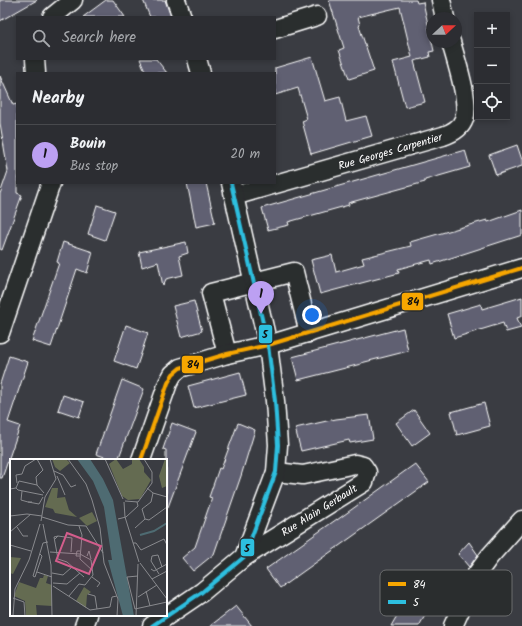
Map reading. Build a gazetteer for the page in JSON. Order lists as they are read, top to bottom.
{
  "streets": {
    "street": ["Rue Georges Carpentier", "Rue Alain Gerbault"]
  },
  "crossings": [
    ["Rue Georges Carpentier", "Rue Alain Gerbault"]
  ],
  "lines": ["transit line 5", "transit line 84"],
  "legend": ["84", "5"],
  "north": "right",
  "page": {
    "map_buttons": ["+", "−"],
    "search": "Search here",
    "heading": "Nearby",
    "list": [
      {
        "mark": "1",
        "name": "Bouin",
        "note": "Bus stop",
        "value": "20 m"
      }
    ],
    "pins": "1"
  }
}
